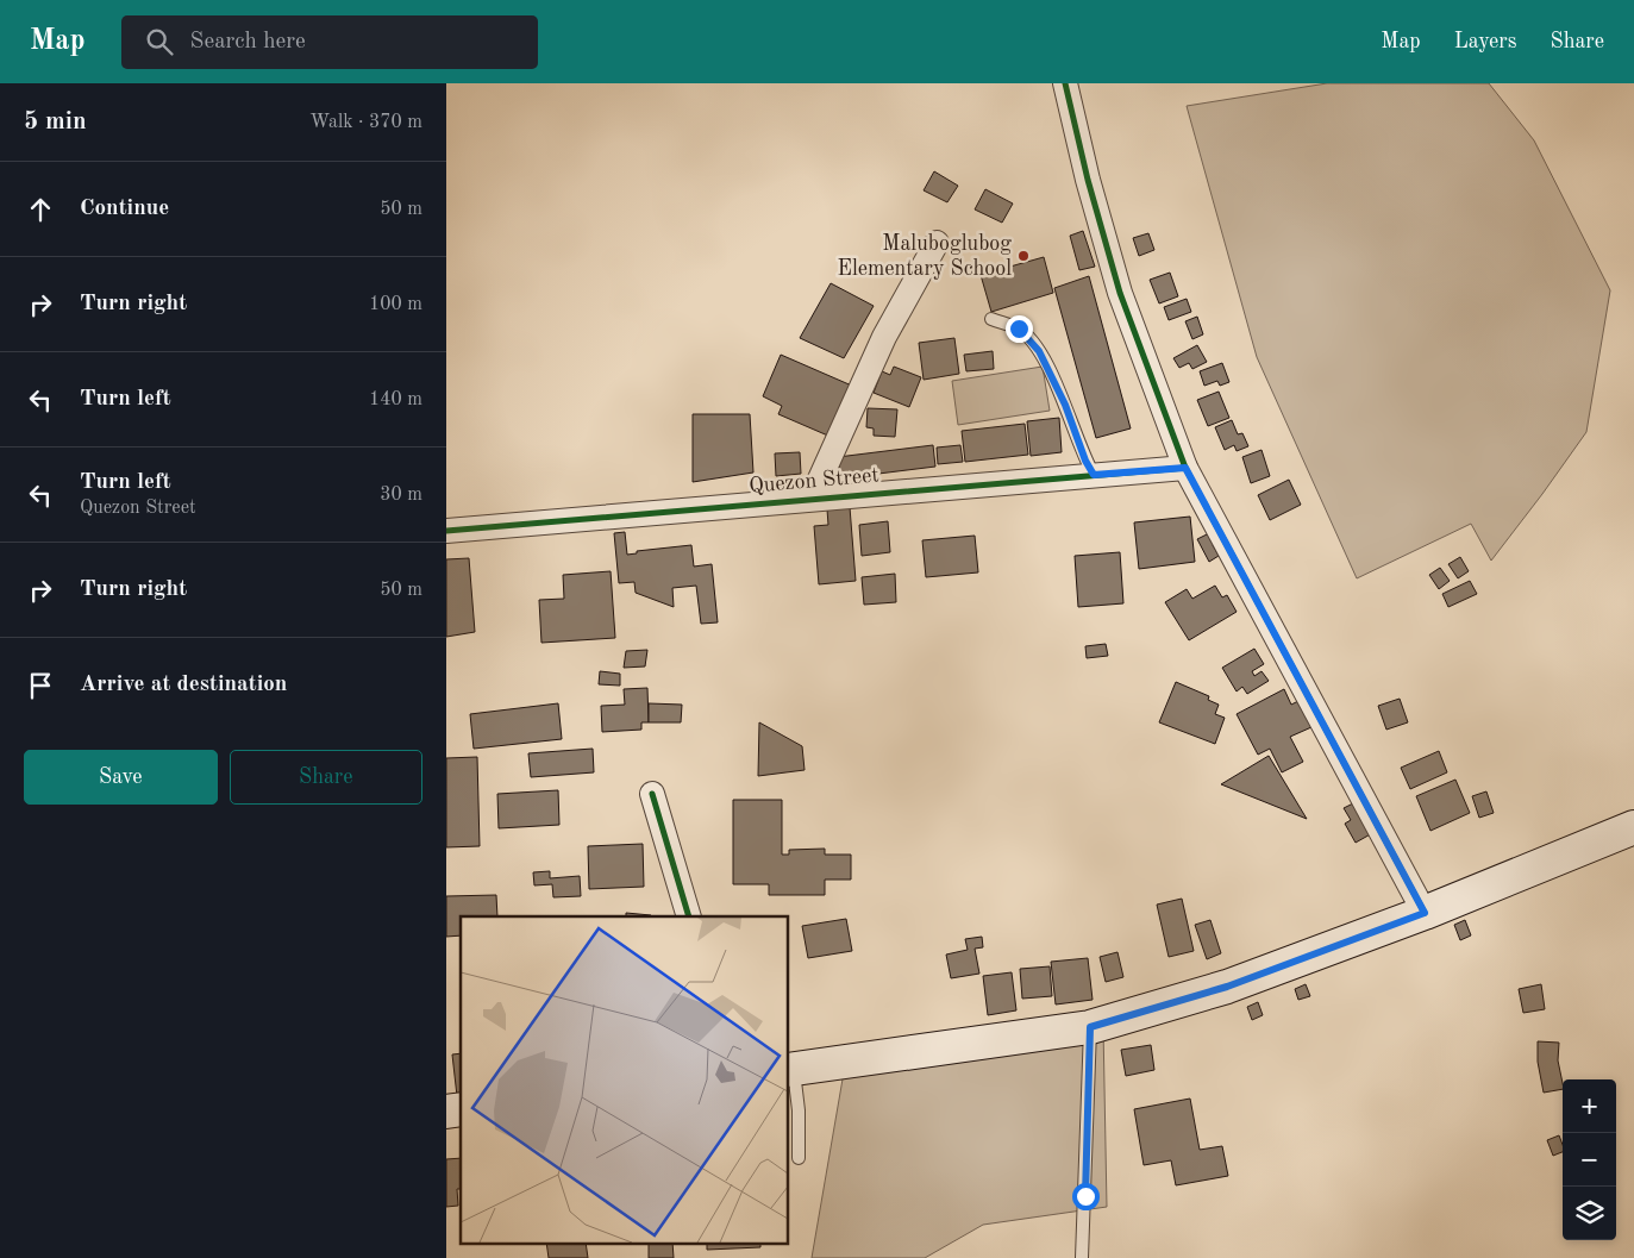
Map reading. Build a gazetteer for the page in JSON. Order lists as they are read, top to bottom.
{
  "streets": {
    "street": ["Quezon Street"]
  },
  "places": ["Maluboglubog Elementary School"],
  "page": {
    "header": "Map",
    "search": "Search here",
    "nav": ["Map", "Layers", "Share"],
    "heading": ["5 min", "Walk · 370 m"],
    "list": [
      ["Continue", "50 m"],
      ["Turn right", "100 m"],
      ["Turn left", "140 m"],
      ["Turn left", "Quezon Street", "30 m"],
      ["Turn right", "50 m"],
      "Arrive at destination"
    ],
    "buttons": ["Save", "Share"],
    "map_buttons": ["+", "−"]
  }
}
